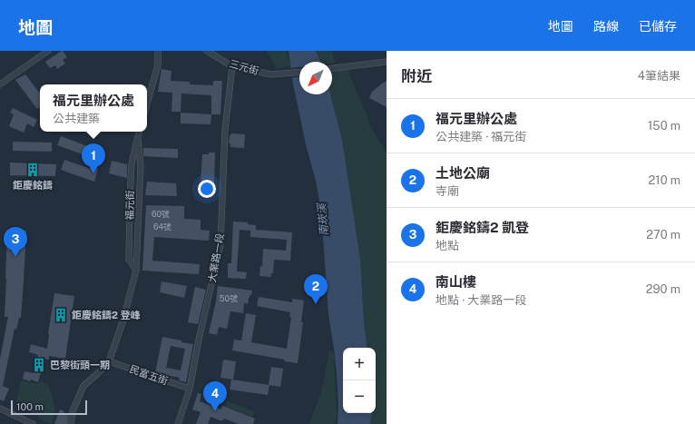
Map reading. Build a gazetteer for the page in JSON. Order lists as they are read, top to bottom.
{
  "streets": {
    "street": [
      "三元街",
      "福元街",
      "大業路一段",
      "民富五街"
    ]
  },
  "crossings": [
    ["三元街", "大業路一段"],
    ["福元街", "民富五街"],
    ["大業路一段", "民富五街"]
  ],
  "water": ["南崁溪"],
  "places": {
    "building": ["鉅慶銘鑄", "鉅慶銘鑄2 登峰", "巴黎街頭一期"]
  },
  "house_numbers": ["60號", "64號", "50號"],
  "scale_bar": "100 m",
  "north": "bottom left",
  "page": {
    "header": "地圖",
    "nav": ["地圖", "路線", "已儲存"],
    "heading": ["附近", "4筆結果"],
    "popup": ["福元里辦公處", "公共建築"],
    "list": [
      {
        "mark": "1",
        "name": "福元里辦公處",
        "note": "公共建築 · 福元街",
        "value": "150 m"
      },
      {
        "mark": "2",
        "name": "土地公廟",
        "note": "寺廟",
        "value": "210 m"
      },
      {
        "mark": "3",
        "name": "鉅慶銘鑄2 凱登",
        "note": "地點",
        "value": "270 m"
      },
      {
        "mark": "4",
        "name": "南山樓",
        "note": "地點 · 大業路一段",
        "value": "290 m"
      }
    ],
    "pins": [
      "1",
      "3",
      "2",
      "4"
    ],
    "map_buttons": ["+", "−"],
    "scale": "100 m"
  }
}
